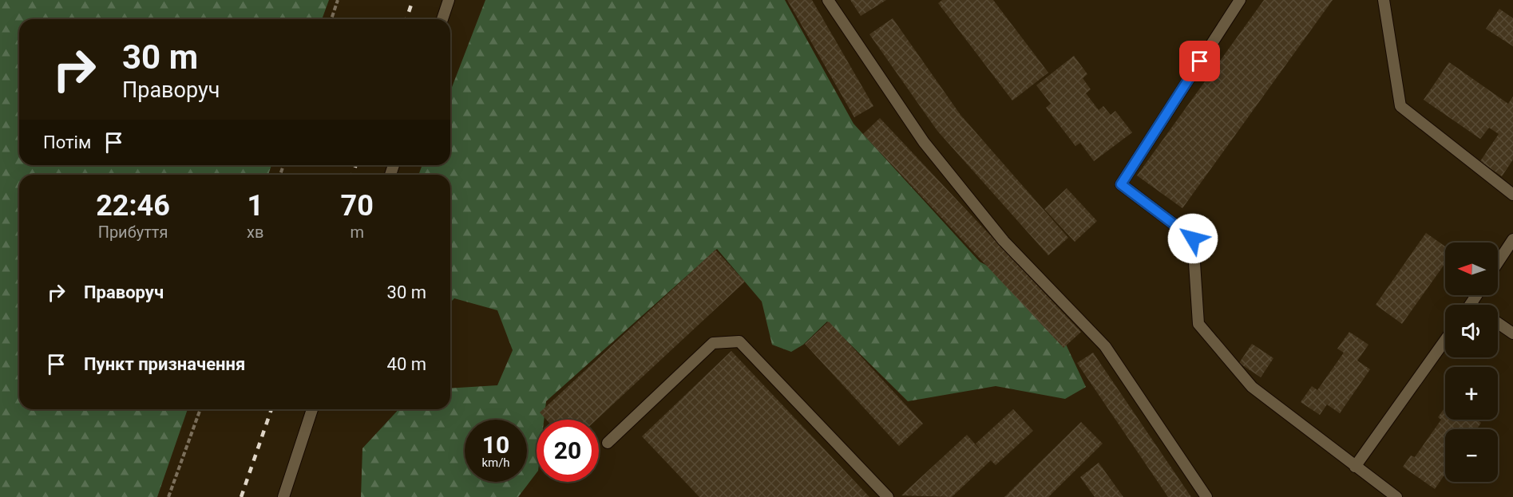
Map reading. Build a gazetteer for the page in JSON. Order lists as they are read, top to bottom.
{
  "north": "left",
  "page": {
    "turn": ["30 m", "Праворуч"],
    "then": "Потім",
    "eta": [
      "22:46",
      "Прибуття",
      "1",
      "хв",
      "70",
      "m"
    ],
    "map_buttons": ["+", "−"],
    "list": [
      {
        "name": "Праворуч",
        "value": "30 m"
      },
      {
        "name": "Пункт призначення",
        "value": "40 m"
      }
    ],
    "speed": "10 km/h",
    "limit": "20"
  }
}
